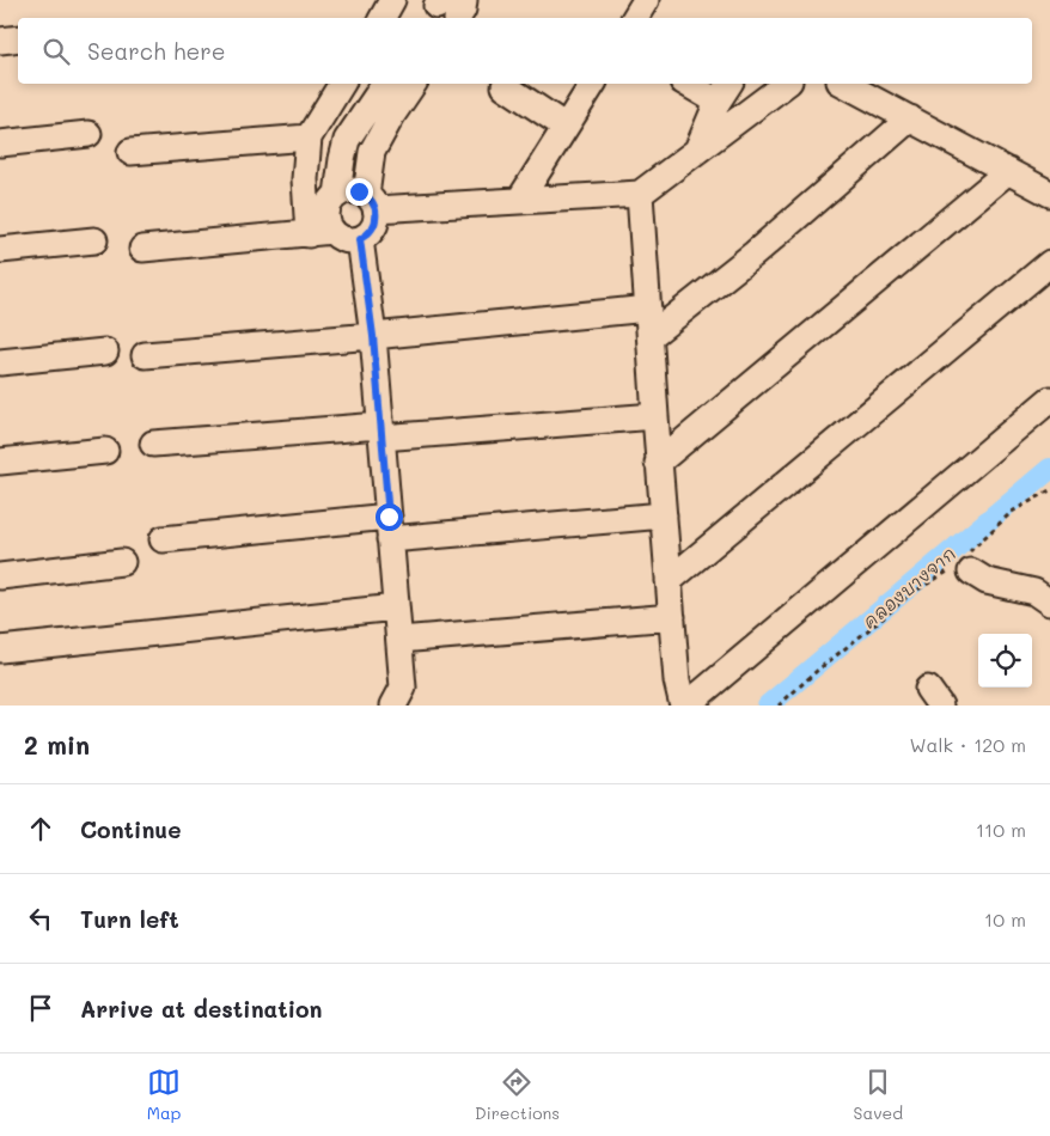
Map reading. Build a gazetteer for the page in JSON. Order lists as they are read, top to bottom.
{
  "water": ["คลองบางจาก"],
  "page": {
    "search": "Search here",
    "heading": ["2 min", "Walk · 120 m"],
    "list": [
      ["Continue", "110 m"],
      ["Turn left", "10 m"],
      "Arrive at destination"
    ],
    "nav": ["Map", "Directions", "Saved"]
  }
}
